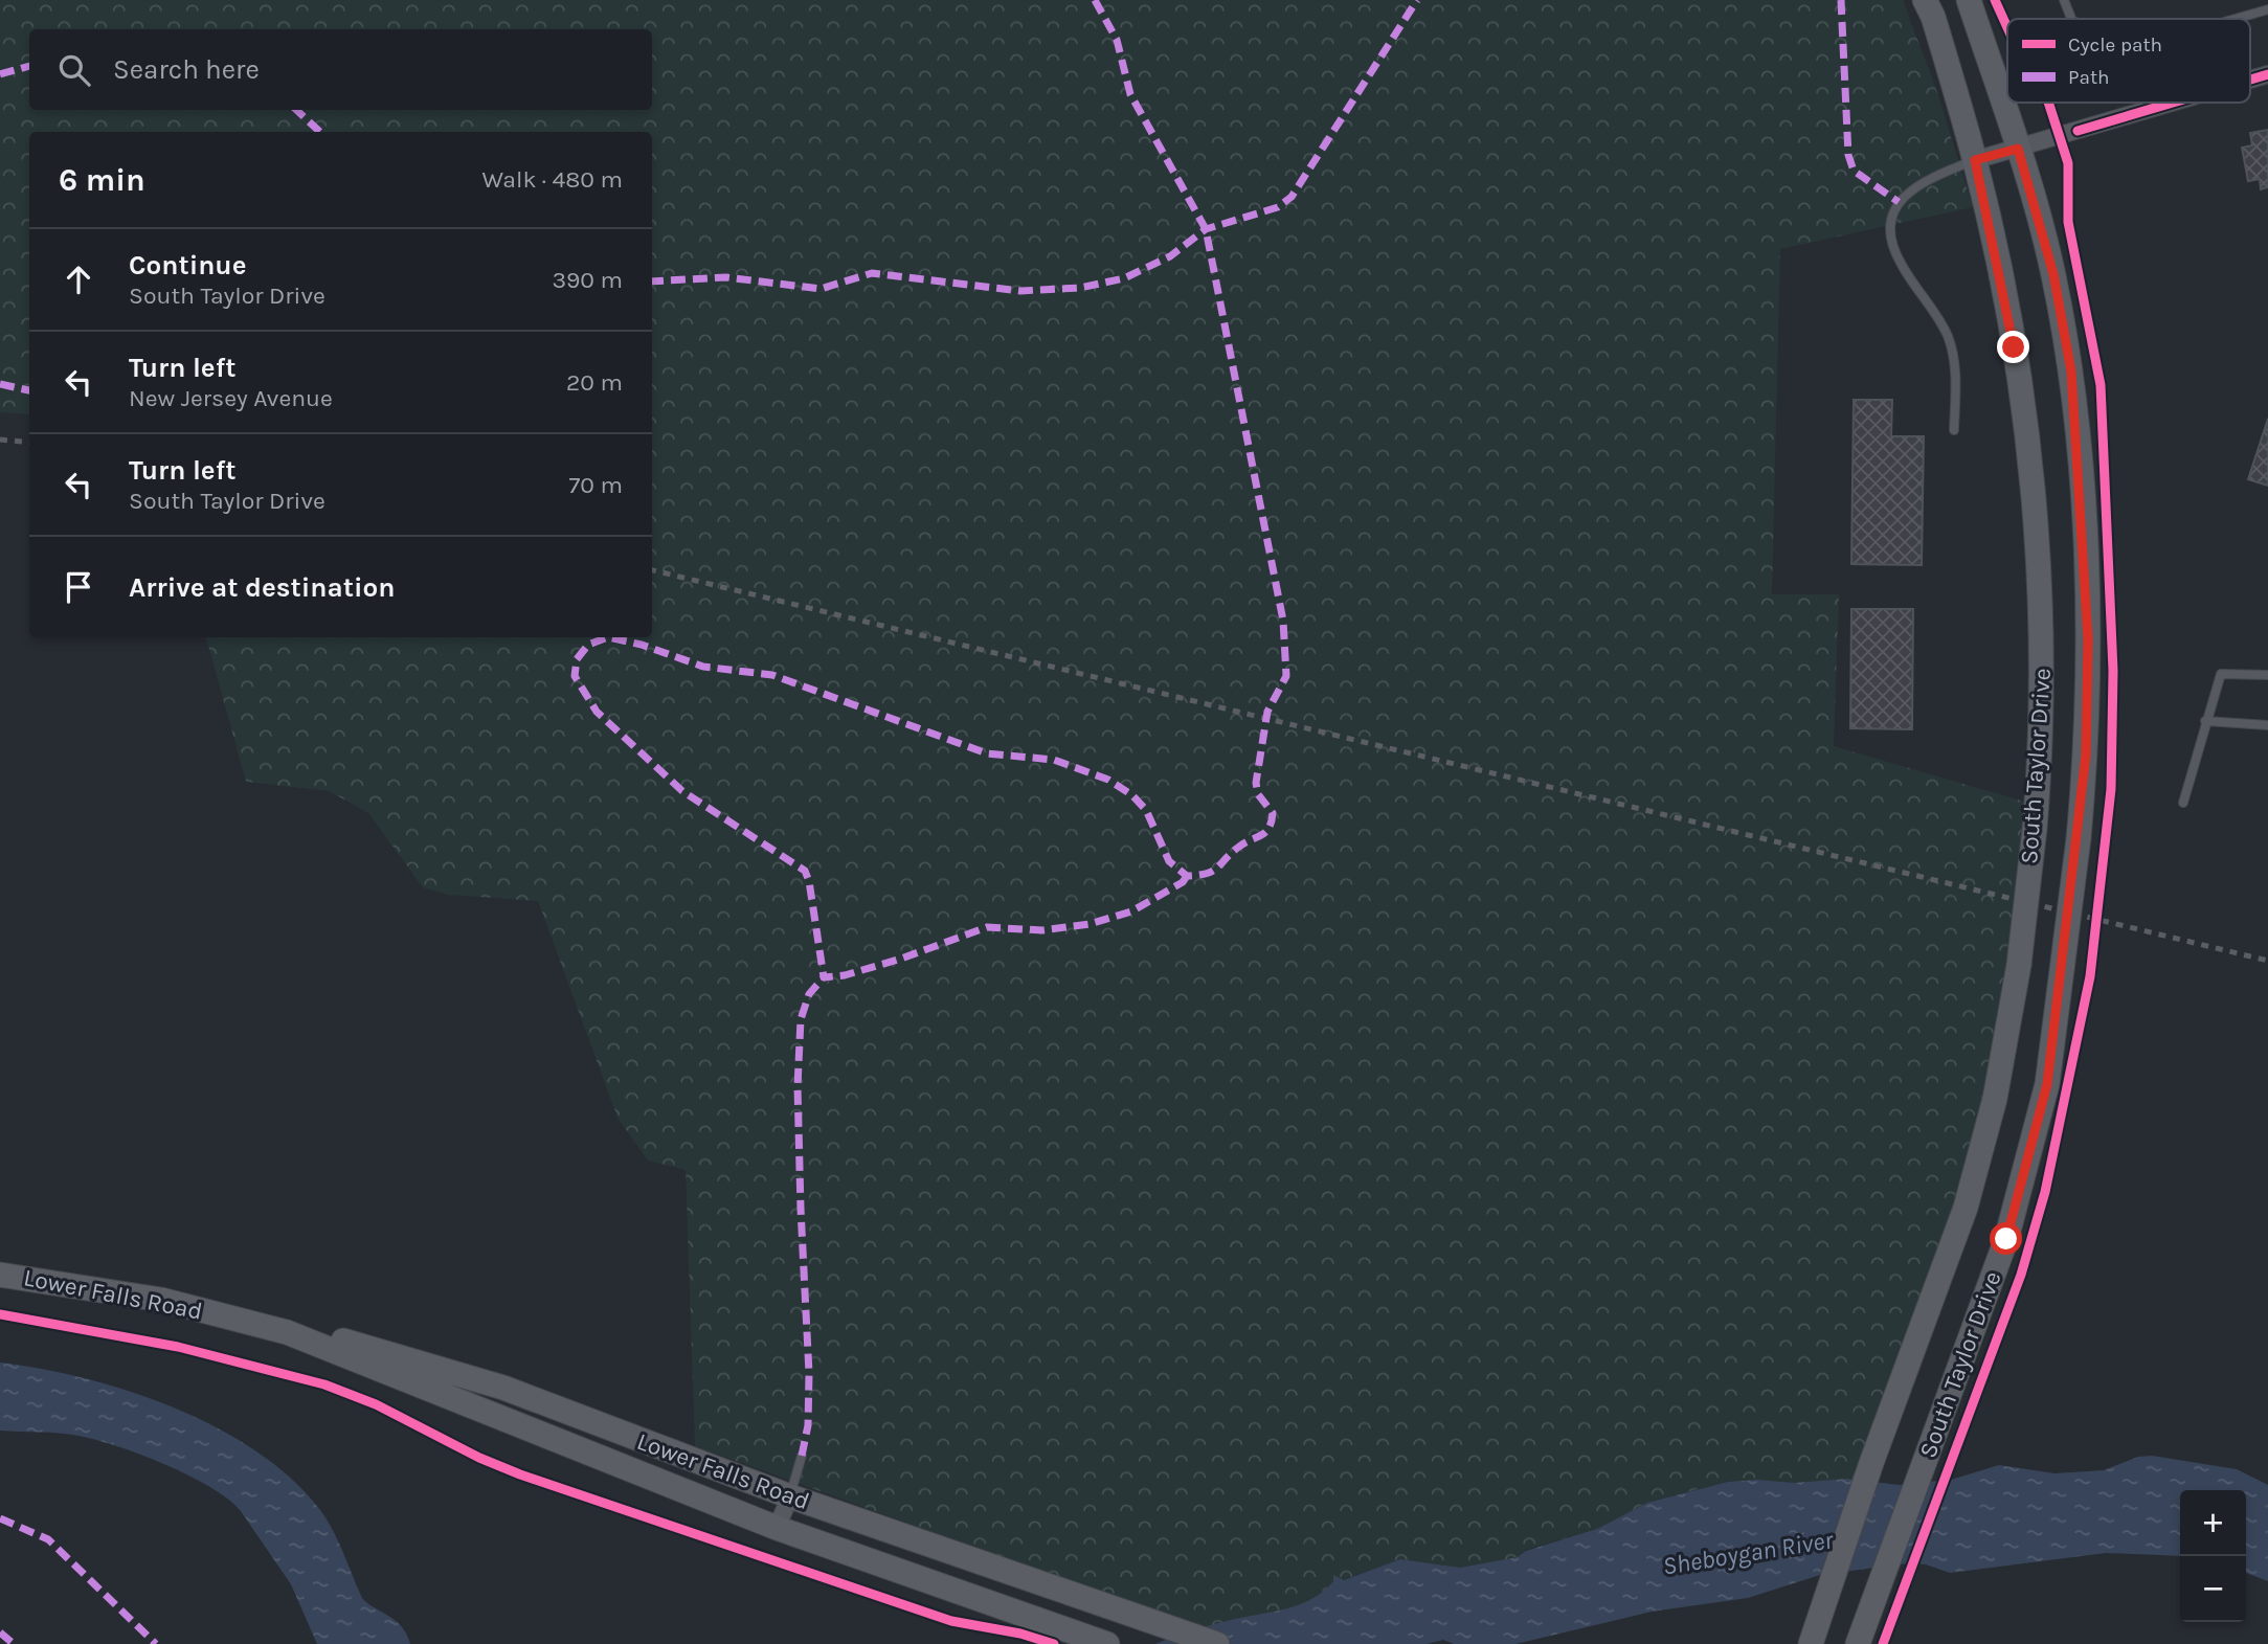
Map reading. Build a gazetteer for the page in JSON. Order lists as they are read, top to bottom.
{
  "streets": {
    "main road": ["South Taylor Drive", "Lower Falls Road"]
  },
  "water": ["Sheboygan River"],
  "legend": ["Cycle path", "Path"],
  "page": {
    "search": "Search here",
    "heading": ["6 min", "Walk · 480 m"],
    "list": [
      ["Continue", "South Taylor Drive", "390 m"],
      ["Turn left", "New Jersey Avenue", "20 m"],
      ["Turn left", "South Taylor Drive", "70 m"],
      "Arrive at destination"
    ],
    "map_buttons": ["+", "−"]
  }
}
